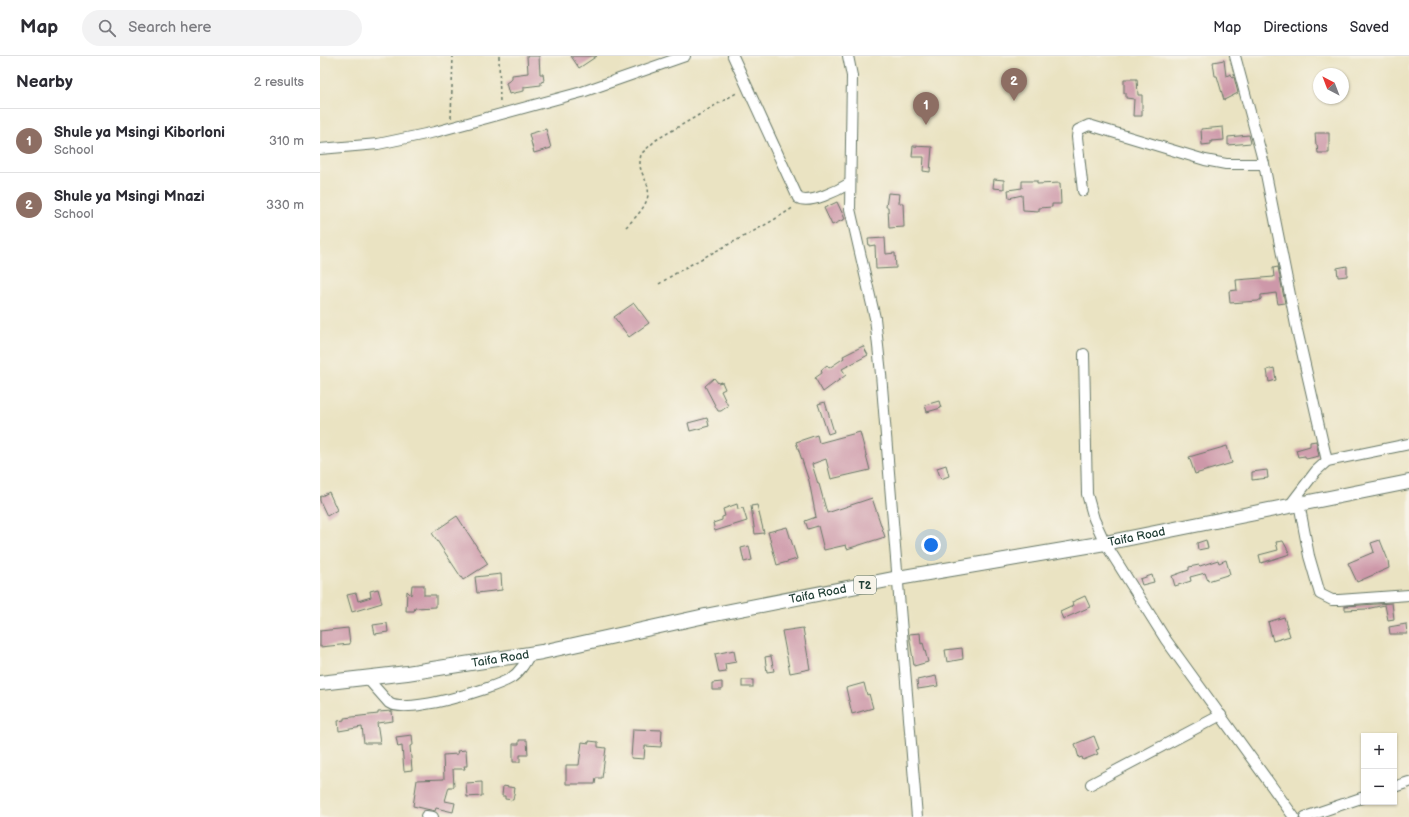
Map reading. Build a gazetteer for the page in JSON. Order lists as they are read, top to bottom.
{
  "streets": {
    "highway": ["Taifa Road", "T2"]
  },
  "north": "top left",
  "page": {
    "header": "Map",
    "search": "Search here",
    "nav": ["Map", "Directions", "Saved"],
    "heading": ["Nearby", "2 results"],
    "pins": ["2", "1"],
    "list": [
      {
        "mark": "1",
        "name": "Shule ya Msingi Kiborloni",
        "note": "School",
        "value": "310 m"
      },
      {
        "mark": "2",
        "name": "Shule ya Msingi Mnazi",
        "note": "School",
        "value": "330 m"
      }
    ],
    "map_buttons": ["+", "−"]
  }
}
